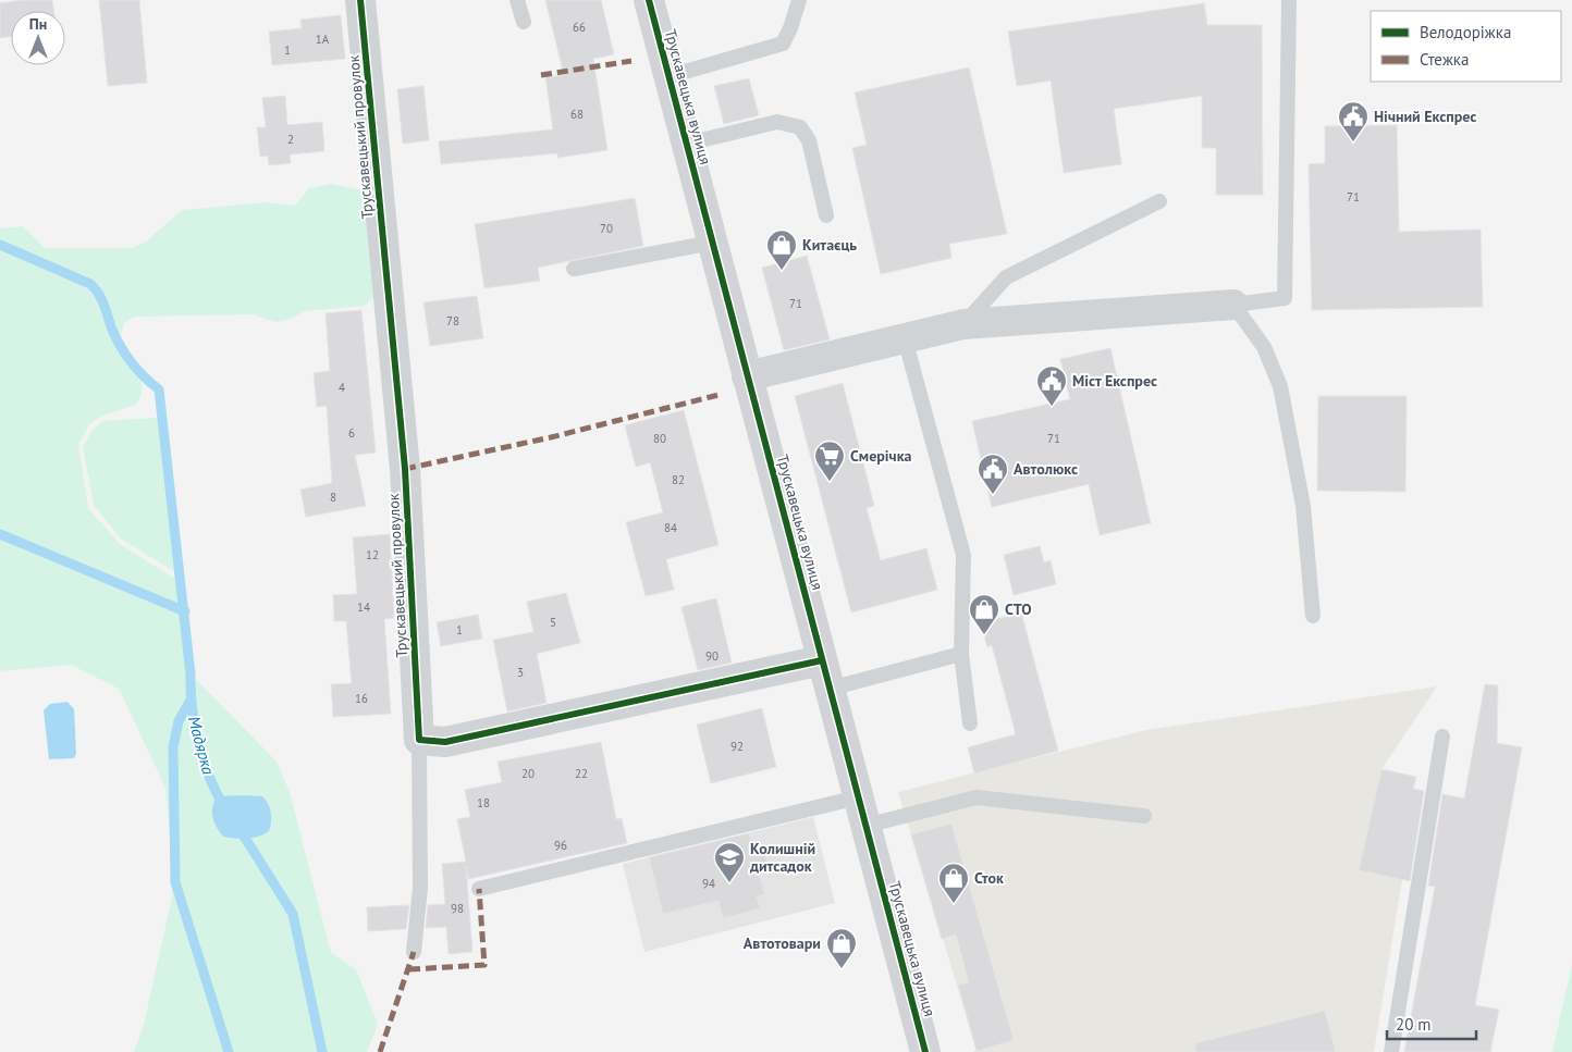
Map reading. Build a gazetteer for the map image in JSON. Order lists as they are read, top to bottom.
{
  "streets": {
    "main road": ["Трускавецька вулиця"],
    "street": ["Трускавецький провулок"]
  },
  "water": ["Мадярка"],
  "places": {
    "public building": ["Нічний Експрес", "Міст Експрес", "Автолюкс"],
    "shop": [
      "Китаєць",
      "СТО",
      "Сток",
      "Автотовари"
    ],
    "supermarket": ["Смерічка"],
    "school or university": ["Колишній дитсадок"]
  },
  "house_numbers": [
    "66",
    "1А",
    "1",
    "68",
    "2",
    "71",
    "70",
    "71",
    "78",
    "4",
    "6",
    "80",
    "71",
    "82",
    "8",
    "84",
    "12",
    "14",
    "5",
    "1",
    "90",
    "3",
    "16",
    "92",
    "20",
    "22",
    "18",
    "96",
    "94",
    "98"
  ],
  "legend": ["Велодоріжка", "Стежка"],
  "scale_bar": "20 m",
  "north": "top"
}
